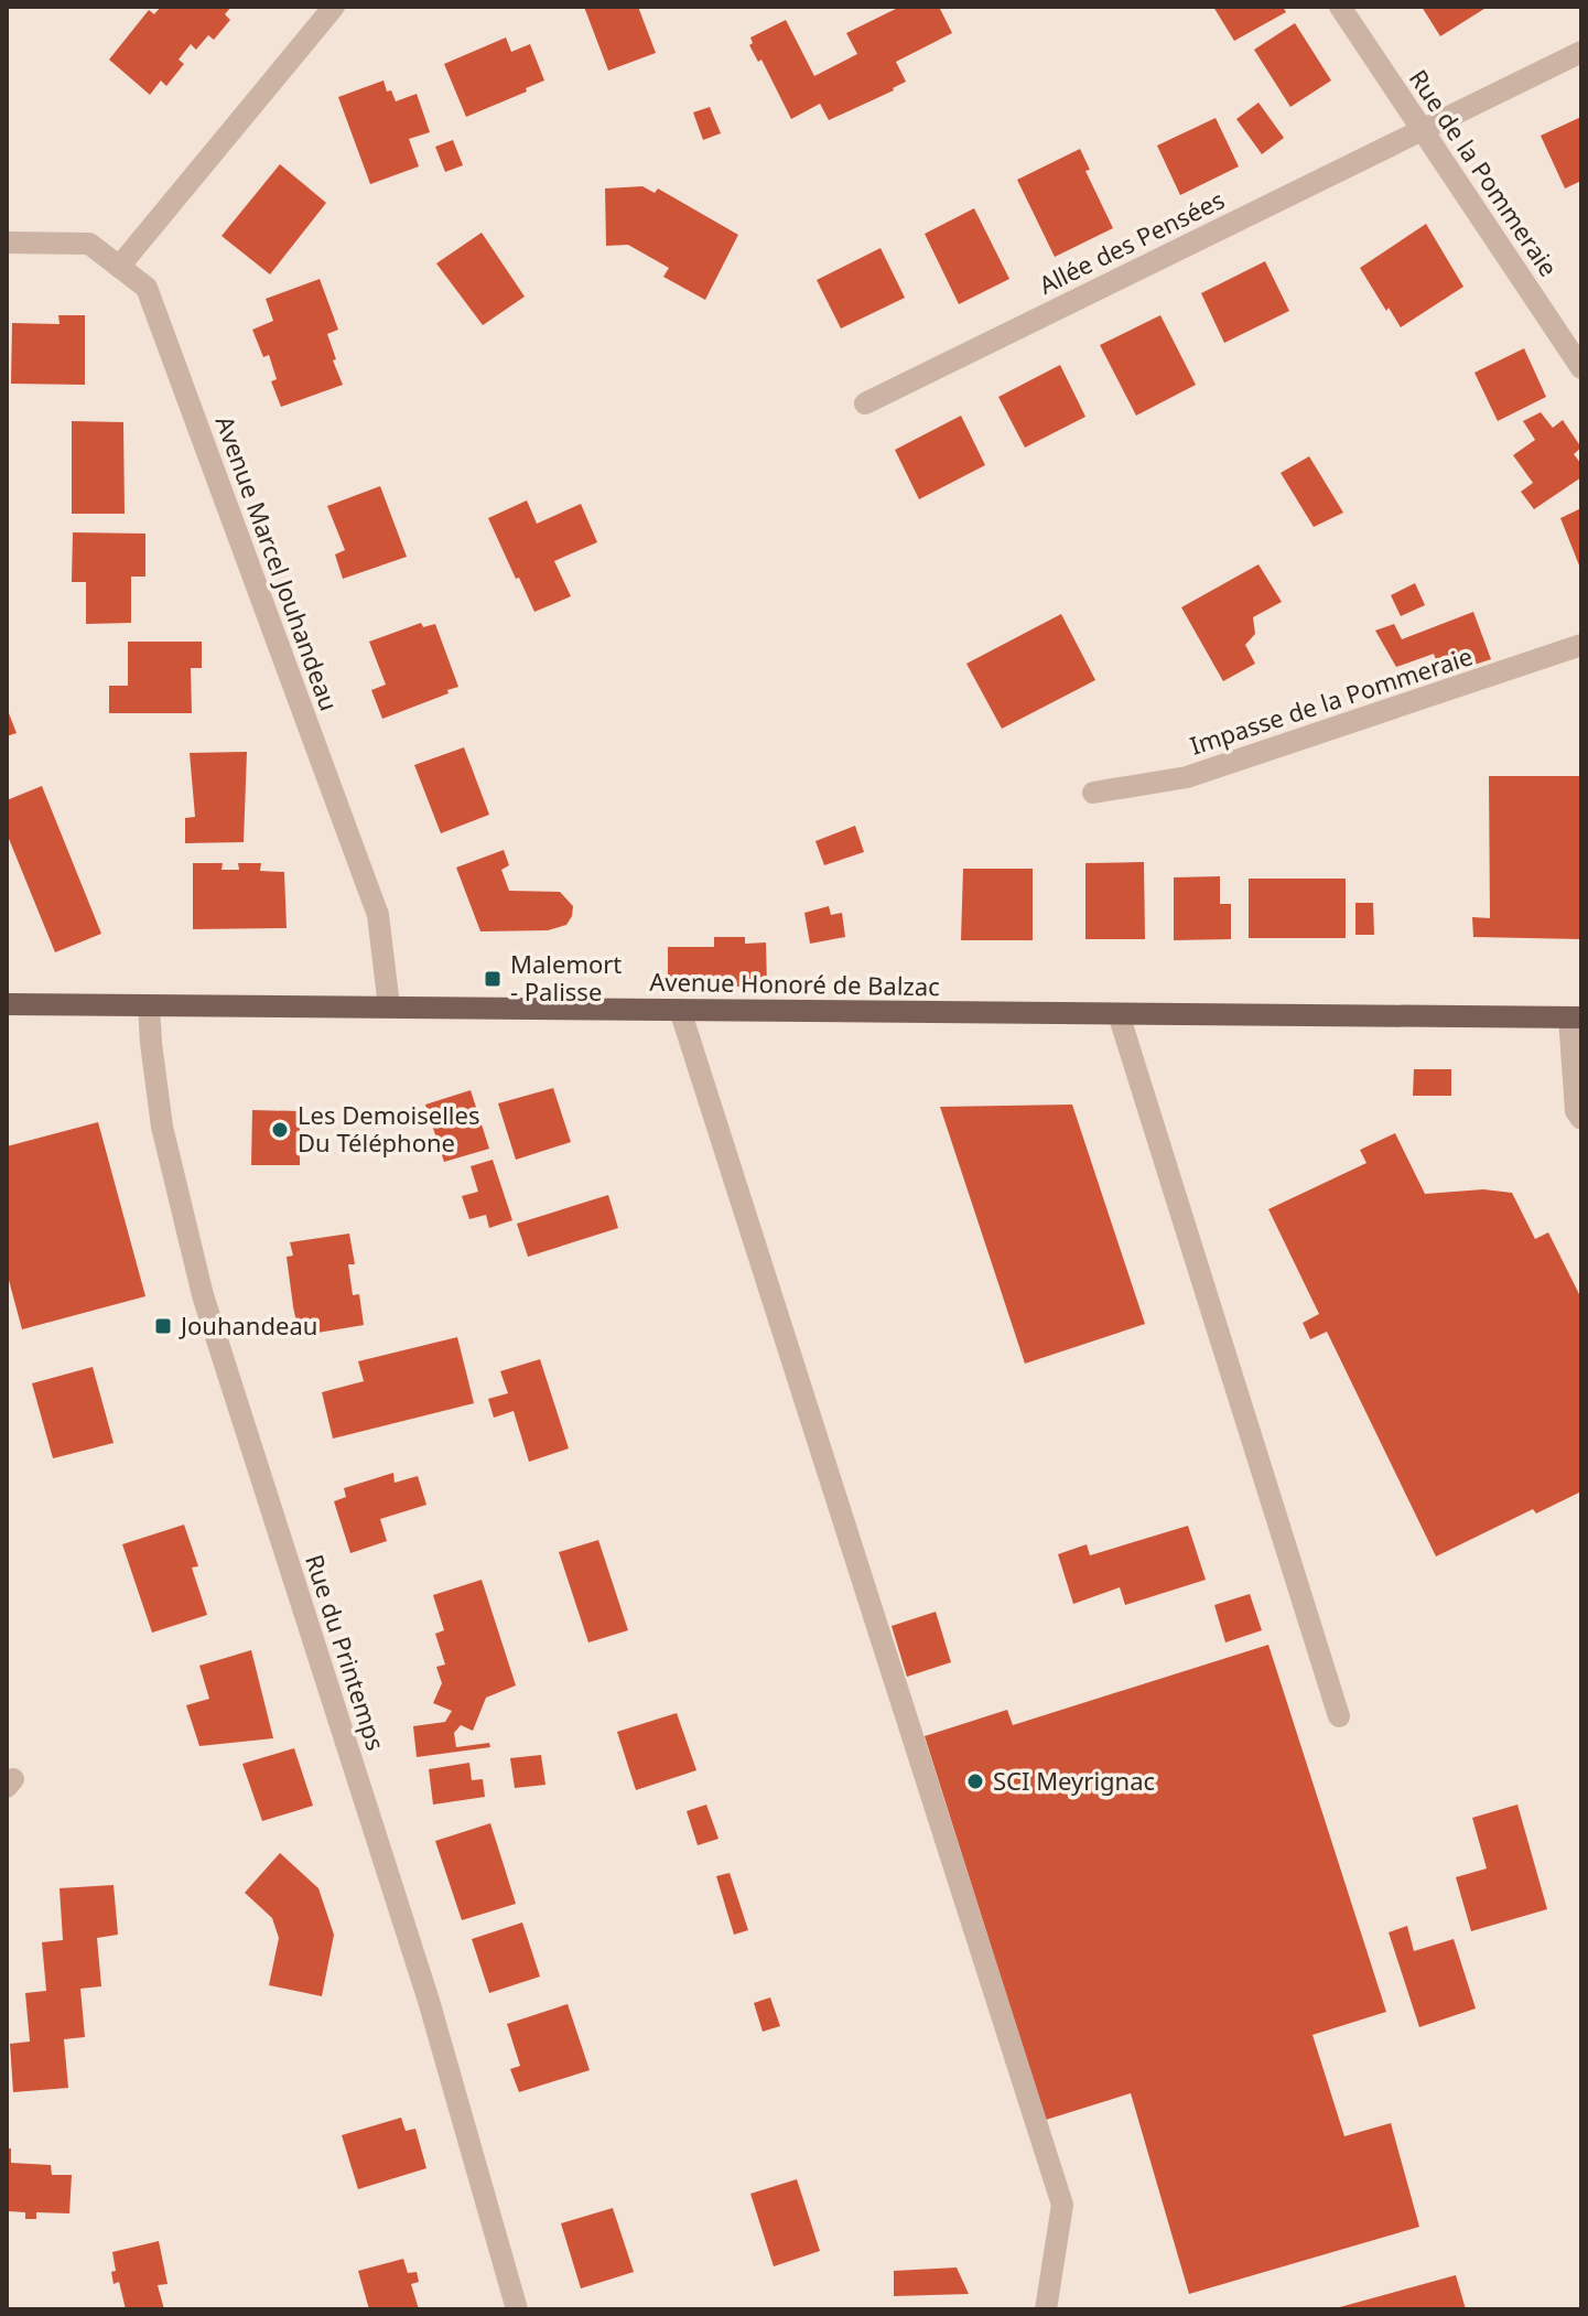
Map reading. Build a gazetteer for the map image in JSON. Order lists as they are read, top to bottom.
{
  "streets": {
    "main road": ["Avenue Honoré de Balzac"],
    "street": [
      "Rue de la Pommeraie",
      "Allée des Pensées",
      "Avenue Marcel Jouhandeau",
      "Impasse de la Pommeraie",
      "Rue du Printemps"
    ]
  },
  "crossings": [
    ["Rue de la Pommeraie", "Allée des Pensées"],
    ["Avenue Marcel Jouhandeau", "Avenue Honoré de Balzac"],
    ["Avenue Honoré de Balzac", "Rue du Printemps"]
  ],
  "places": {
    "transit": ["Malemort - Palisse", "Jouhandeau"],
    "other": ["Les Demoiselles Du Téléphone", "SCI Meyrignac"]
  }
}
